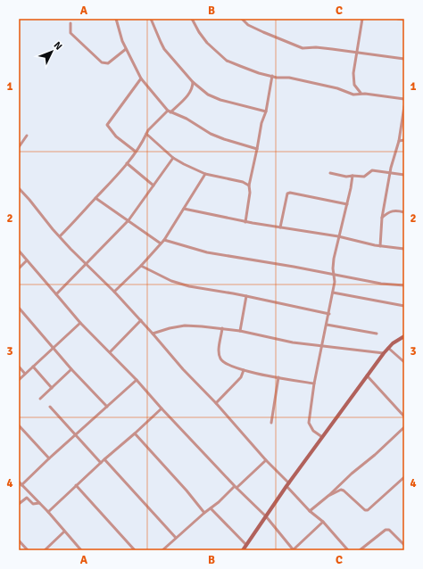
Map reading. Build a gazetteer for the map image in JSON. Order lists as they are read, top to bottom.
{
  "north": "top right",
  "grid": {
    "columns": ["A", "B", "C"],
    "rows": [
      "1",
      "2",
      "3",
      "4"
    ]
  }
}
